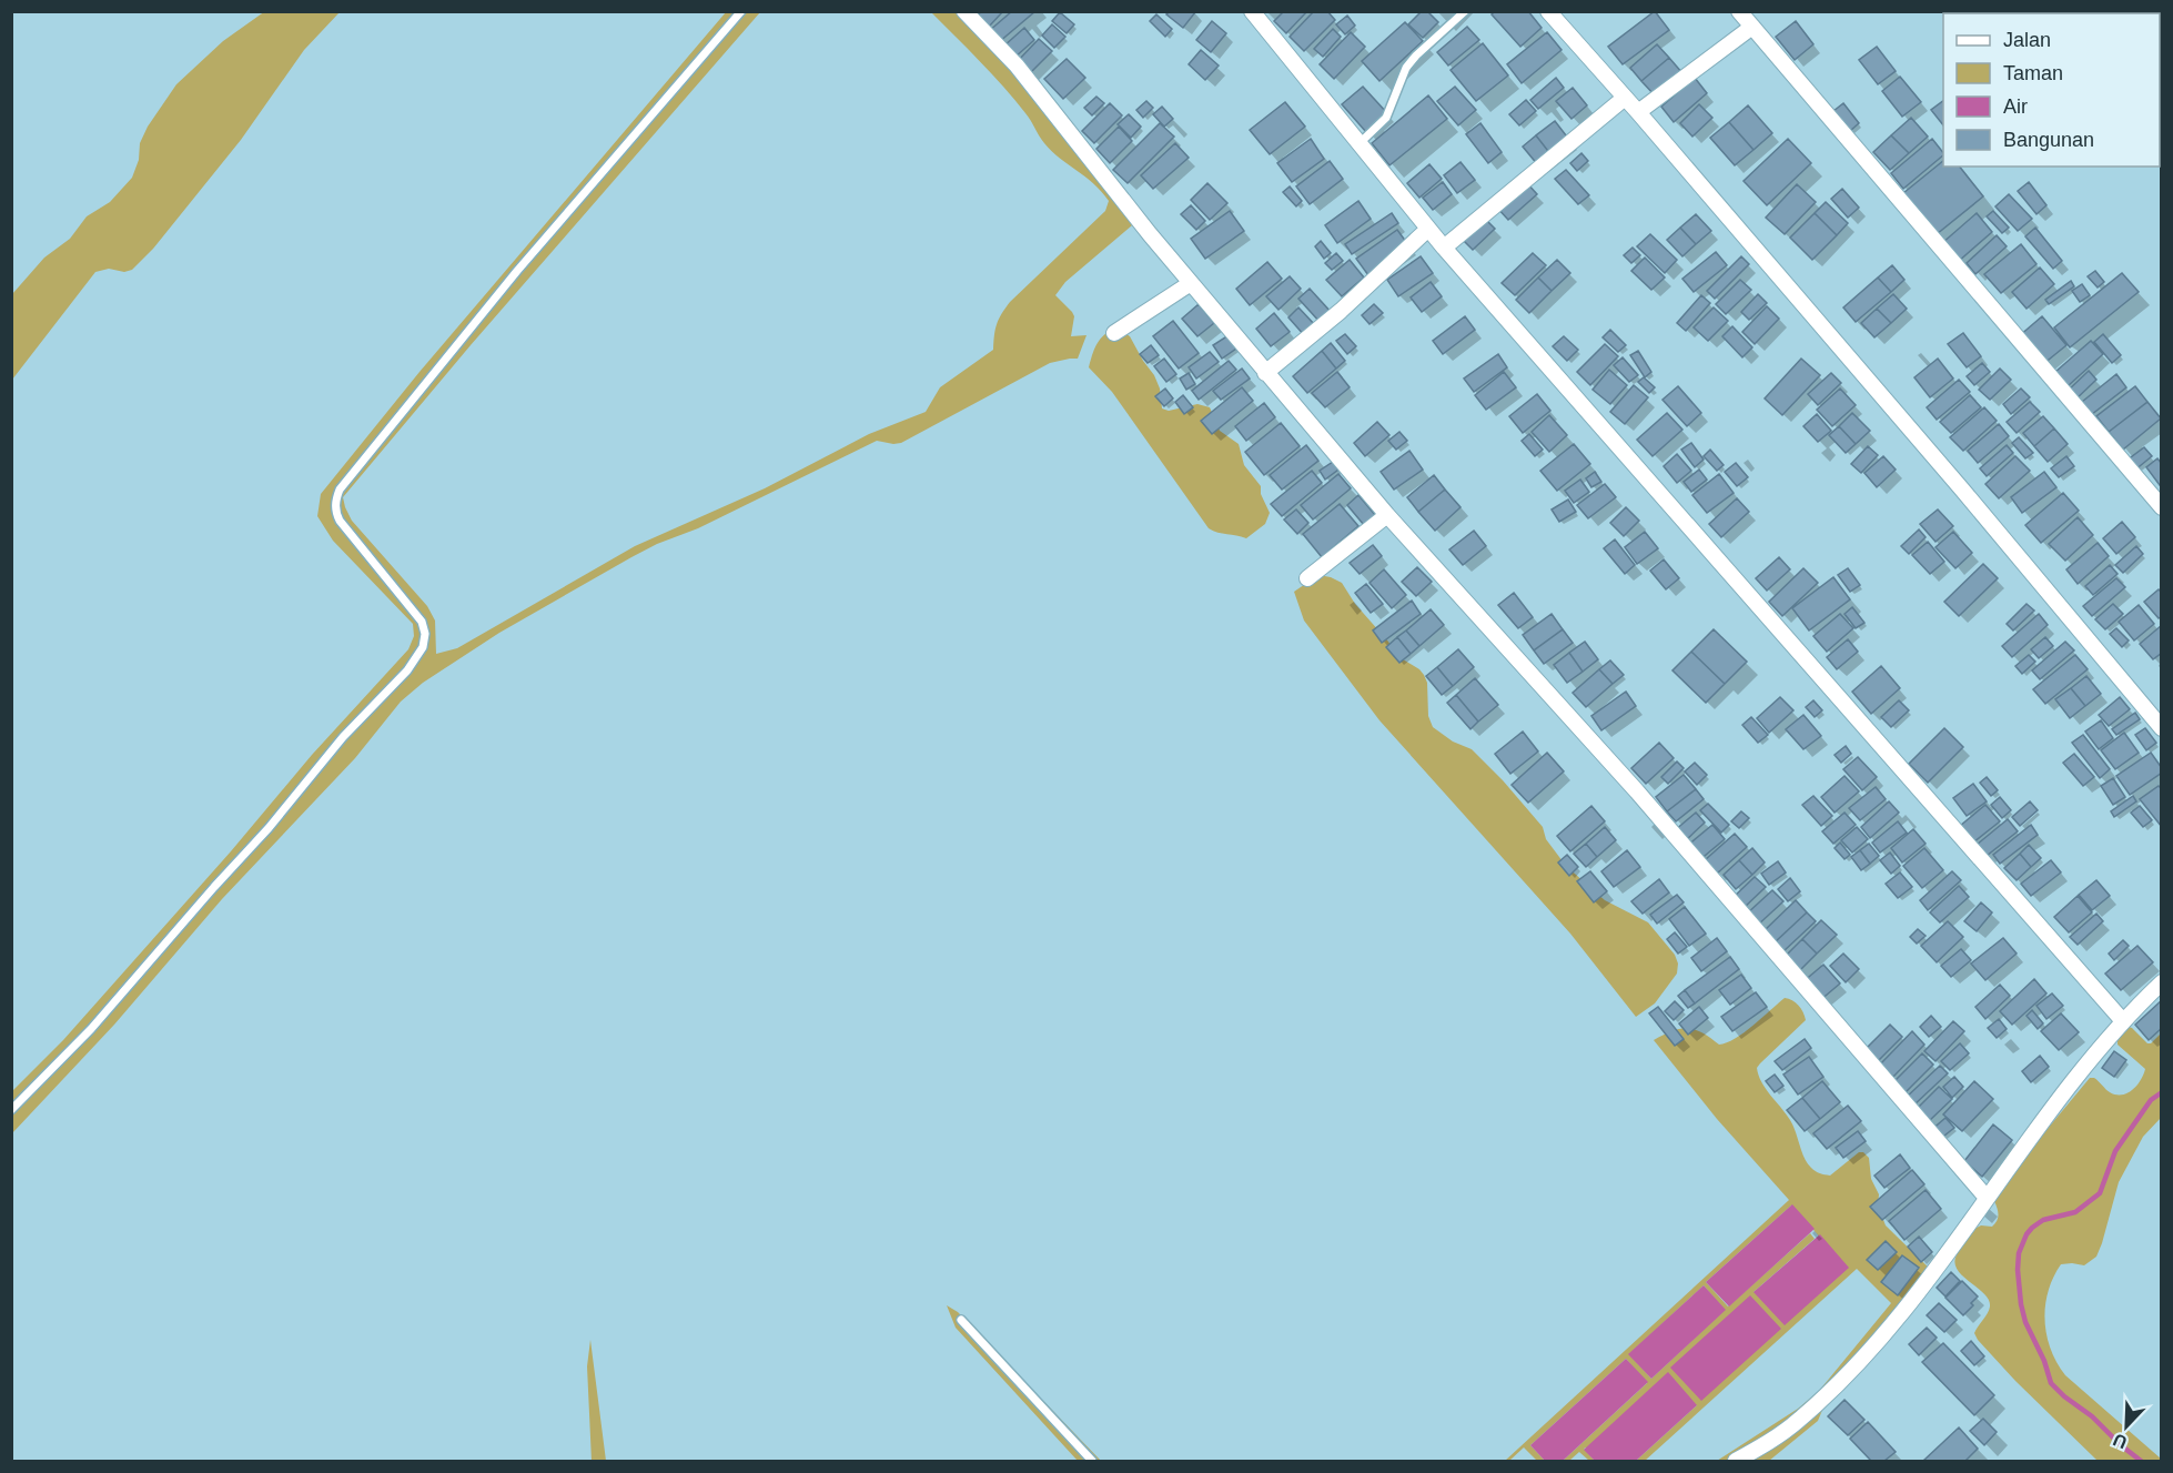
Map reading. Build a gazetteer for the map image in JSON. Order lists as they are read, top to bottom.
{
  "legend": [
    "Jalan",
    "Taman",
    "Air",
    "Bangunan"
  ],
  "north": "bottom left"
}
